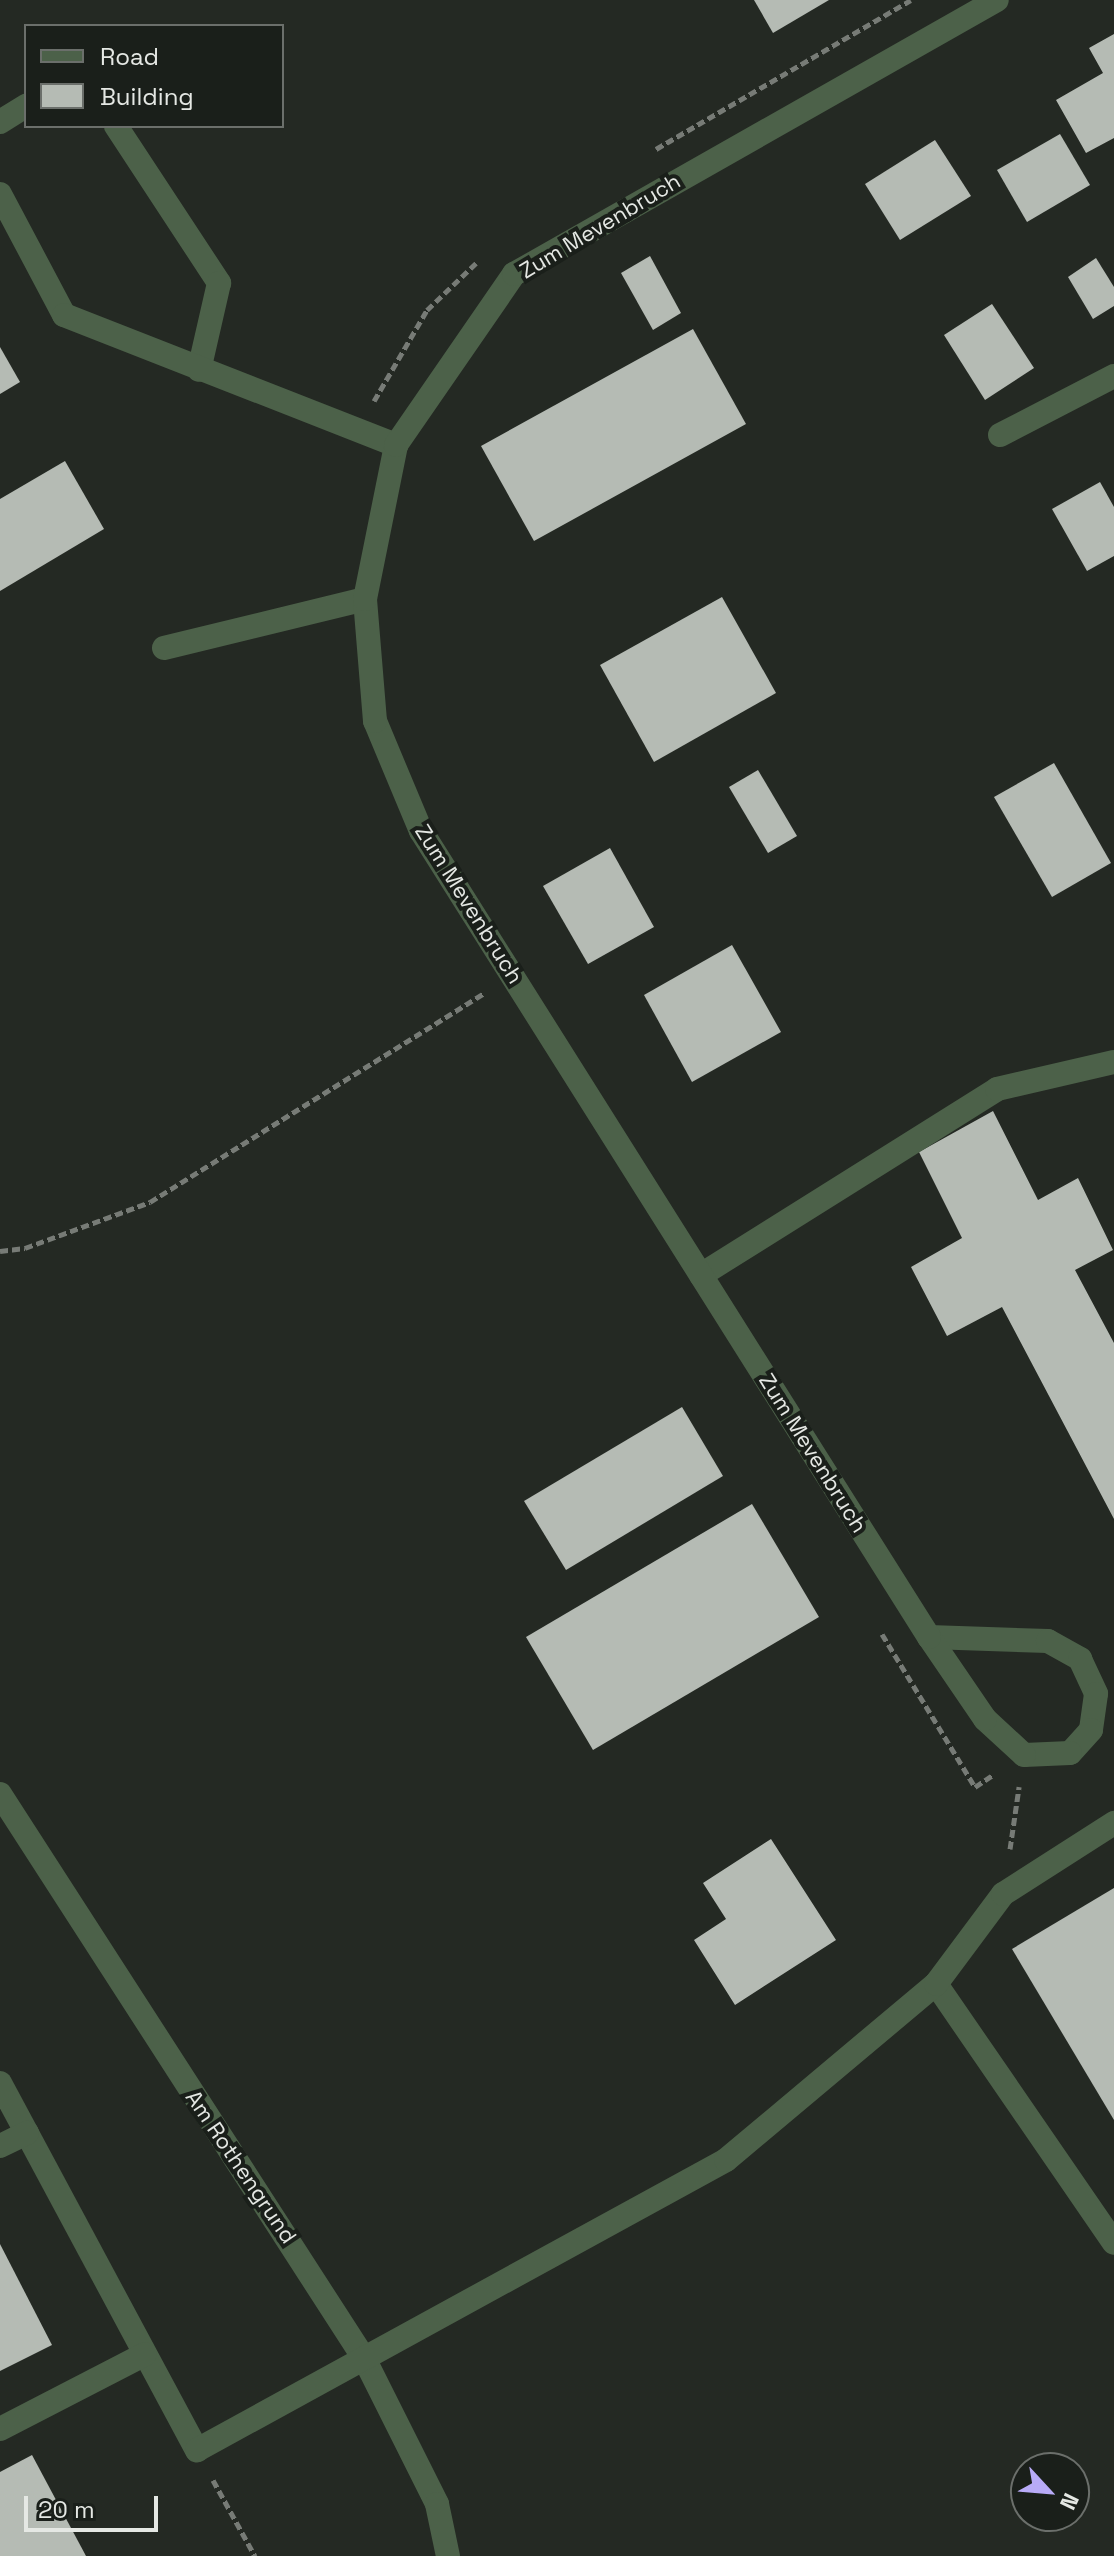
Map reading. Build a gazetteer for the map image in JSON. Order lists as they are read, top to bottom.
{
  "streets": {
    "street": ["Zum Mevenbruch", "Am Rothengrund"]
  },
  "legend": ["Road", "Building"],
  "scale_bar": "20 m",
  "north": "bottom right"
}
